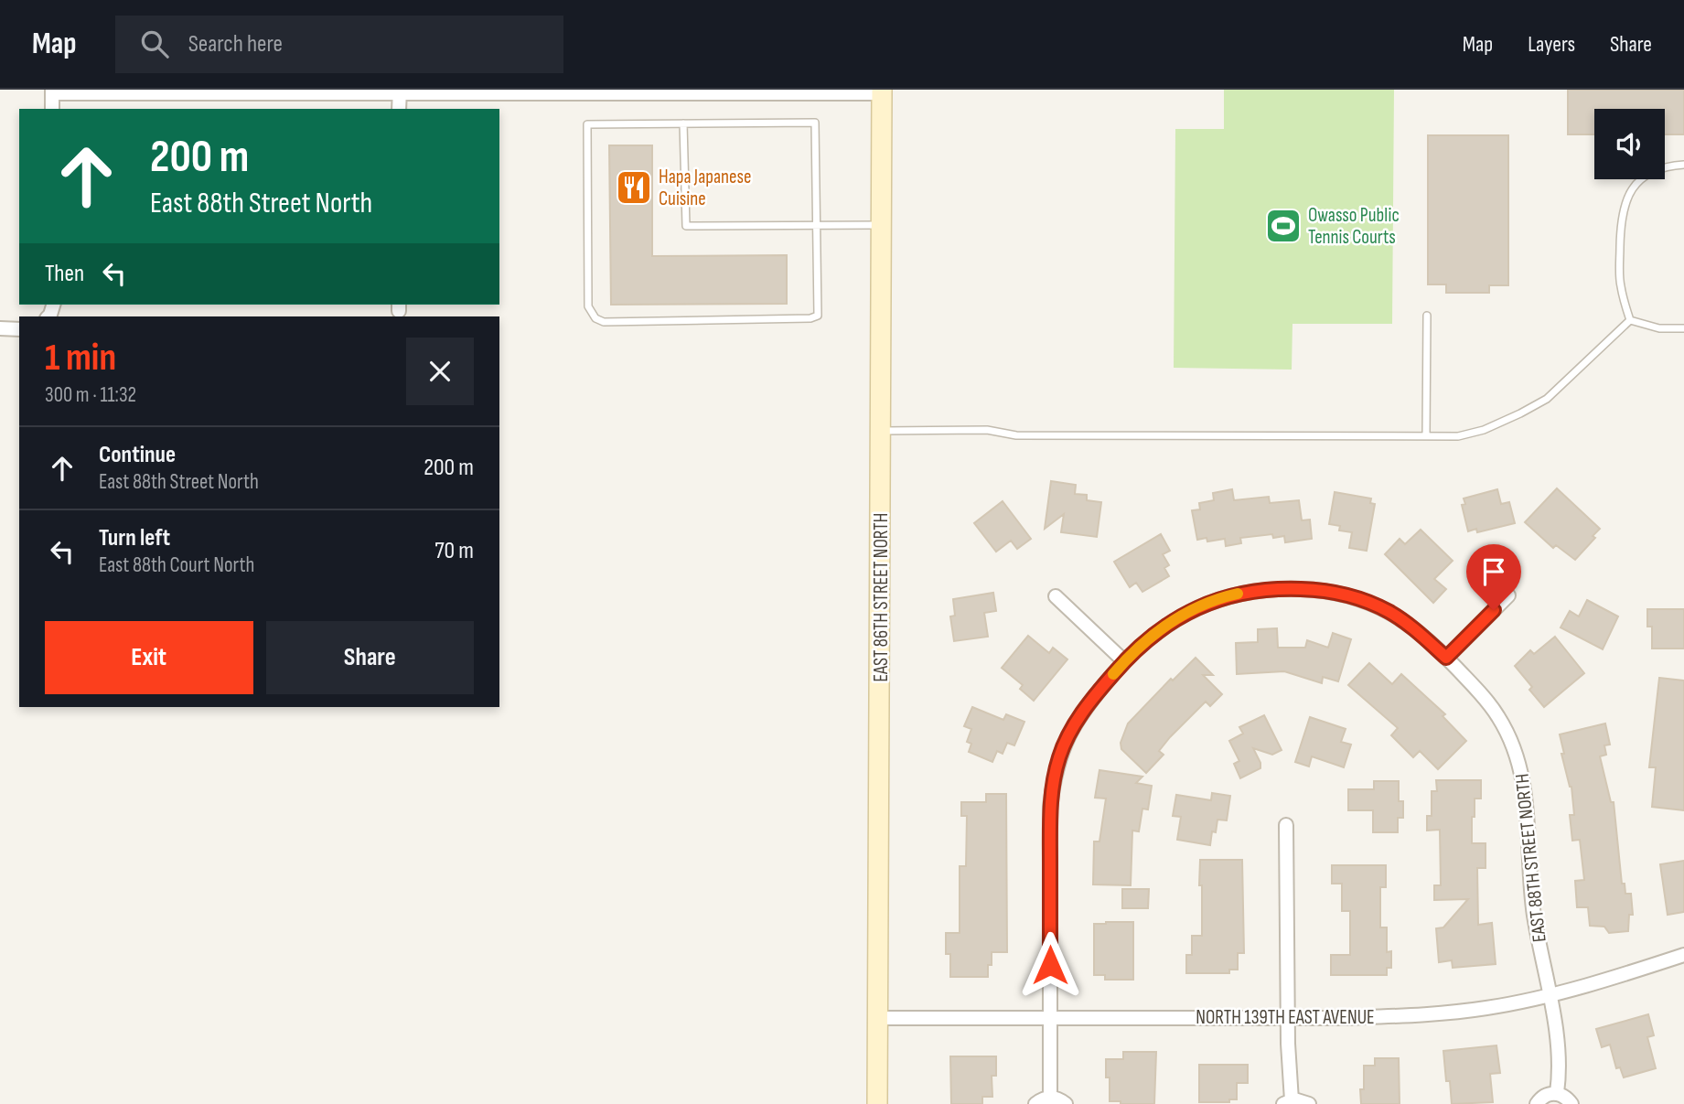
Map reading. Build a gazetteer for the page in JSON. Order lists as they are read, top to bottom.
{
  "streets": {
    "main road": ["EAST 86TH STREET NORTH"],
    "street": ["EAST 88TH STREET NORTH", "NORTH 139TH EAST AVENUE"]
  },
  "crossings": [
    ["EAST 86TH STREET NORTH", "NORTH 139TH EAST AVENUE"],
    ["EAST 88TH STREET NORTH", "NORTH 139TH EAST AVENUE"]
  ],
  "places": {
    "restaurant": ["Hapa Japanese Cuisine"],
    "sports": ["Owasso Public Tennis Courts"]
  },
  "page": {
    "header": "Map",
    "search": "Search here",
    "nav": ["Map", "Layers", "Share"],
    "turn": ["200 m", "East 88th Street North"],
    "then": "Then",
    "heading": ["1 min", "300 m · 11:32"],
    "list": [
      {
        "name": "Continue",
        "note": "East 88th Street North",
        "value": "200 m"
      },
      {
        "name": "Turn left",
        "note": "East 88th Court North",
        "value": "70 m"
      }
    ],
    "buttons": ["Exit", "Share"]
  }
}
